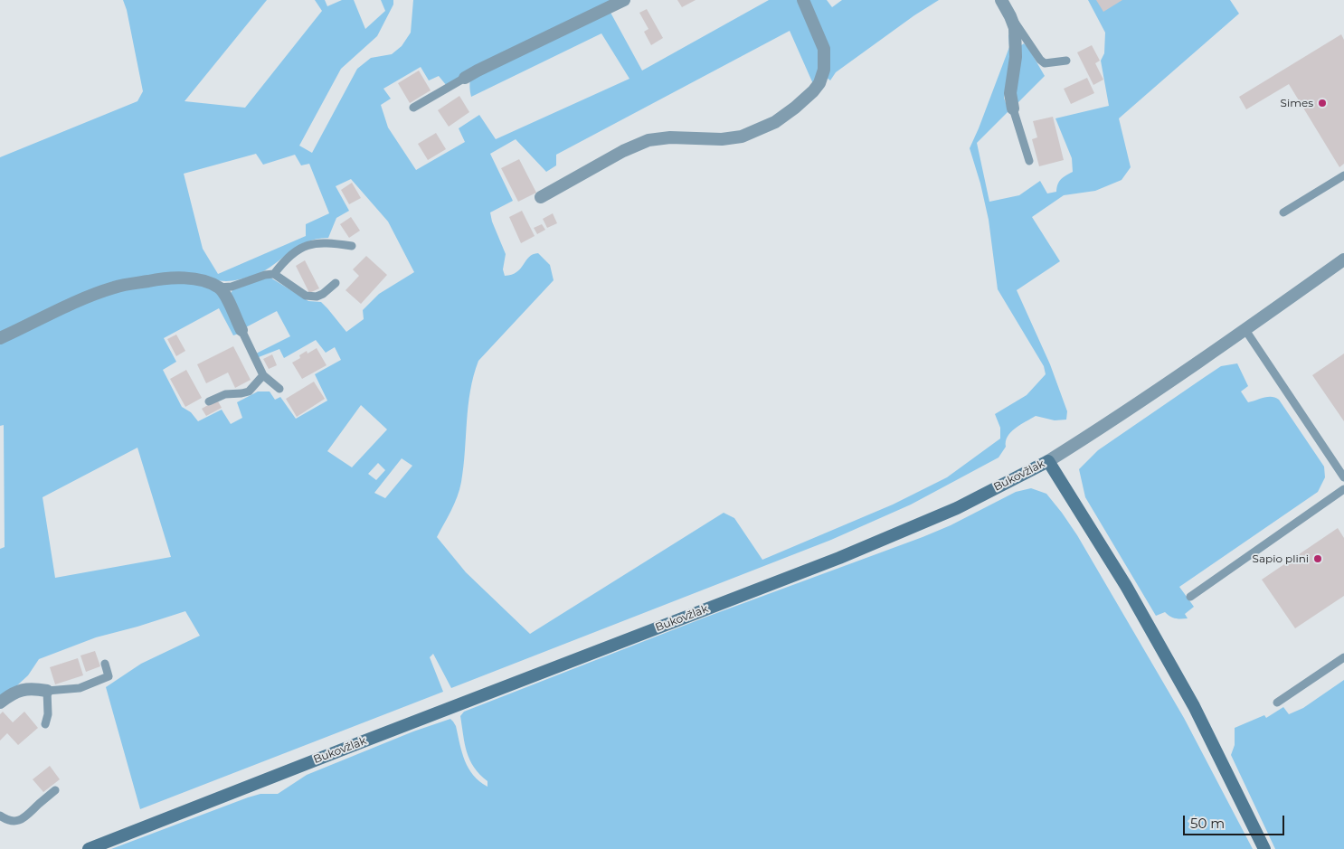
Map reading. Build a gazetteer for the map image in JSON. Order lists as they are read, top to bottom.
{
  "streets": {
    "main road": ["Bukovžlak"]
  },
  "places": ["Simes", "Sapio plini"],
  "scale_bar": "50 m"
}
